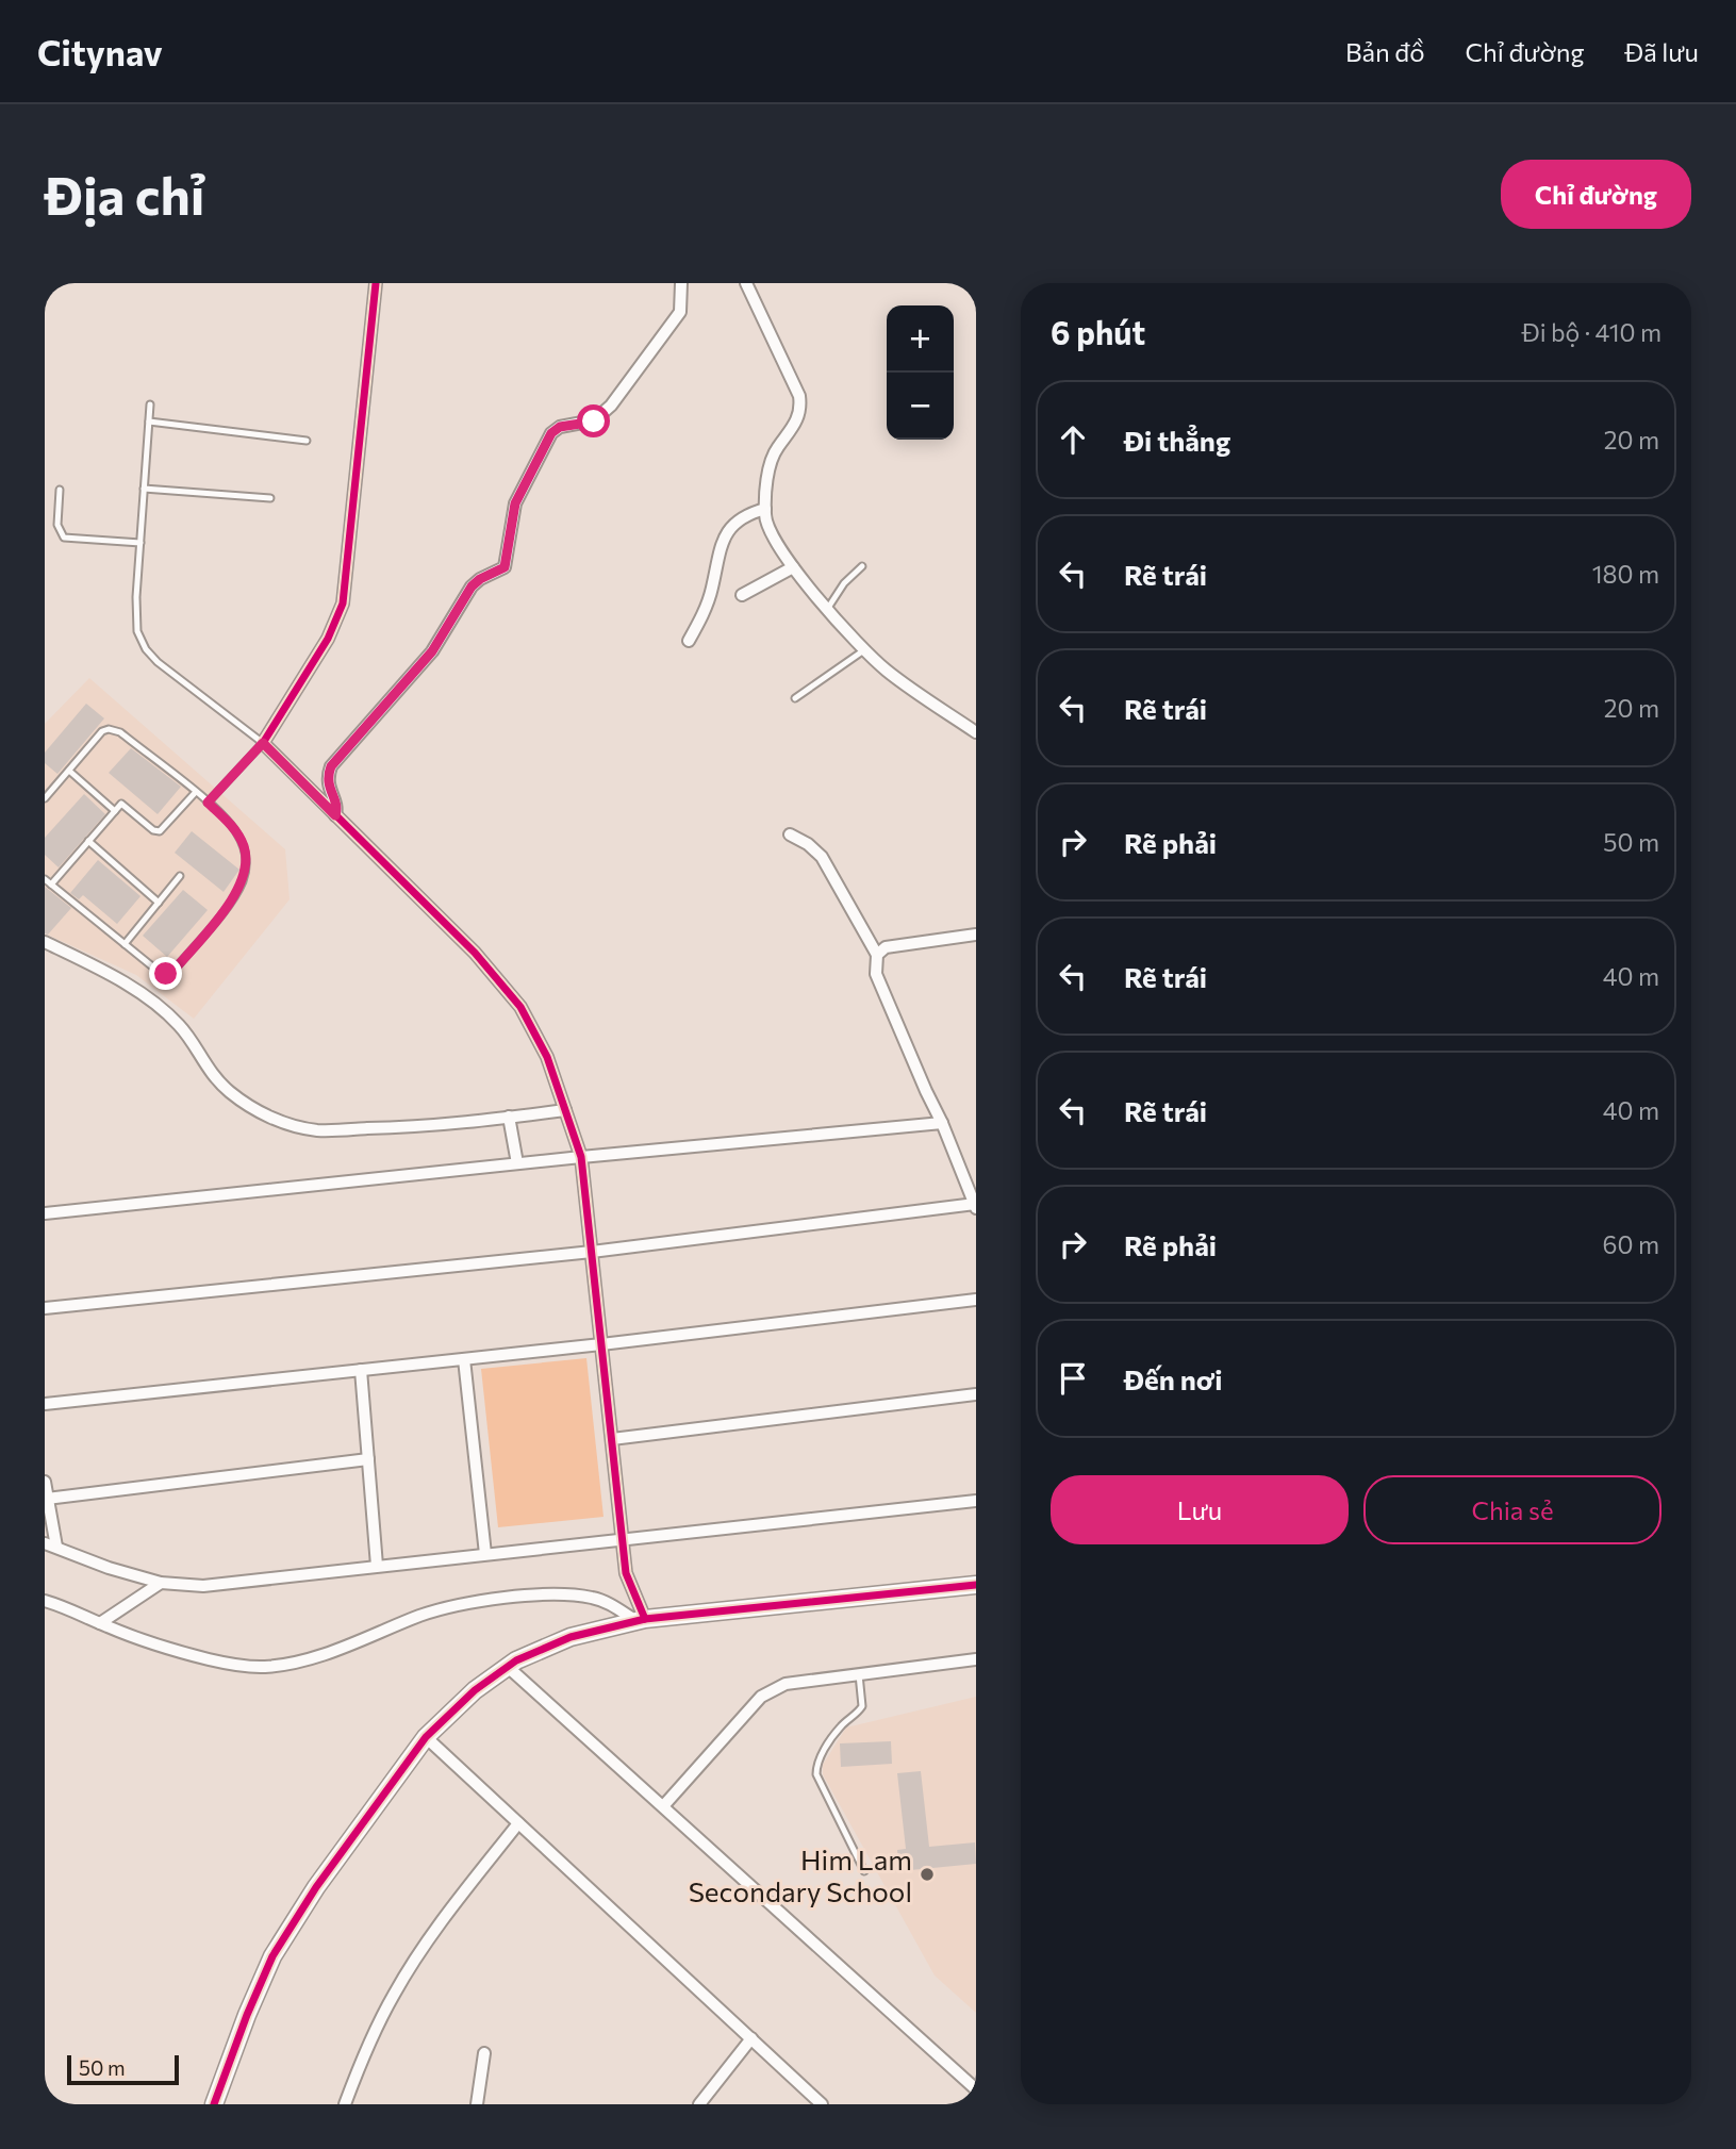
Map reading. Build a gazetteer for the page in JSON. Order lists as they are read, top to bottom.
{
  "places": ["Him Lam Secondary School"],
  "scale_bar": "50 m",
  "page": {
    "header": "Citynav",
    "nav": ["Bản đồ", "Chỉ đường", "Đã lưu"],
    "buttons": [
      "Chỉ đường",
      ["Lưu", "Chia sẻ"]
    ],
    "title": "Địa chỉ",
    "heading": ["6 phút", "Đi bộ · 410 m"],
    "map_buttons": ["+", "−"],
    "list": [
      ["Đi thẳng", "20 m"],
      ["Rẽ trái", "180 m"],
      ["Rẽ trái", "20 m"],
      ["Rẽ phải", "50 m"],
      ["Rẽ trái", "40 m"],
      ["Rẽ trái", "40 m"],
      ["Rẽ phải", "60 m"],
      "Đến nơi"
    ],
    "scale": "50 m"
  }
}
